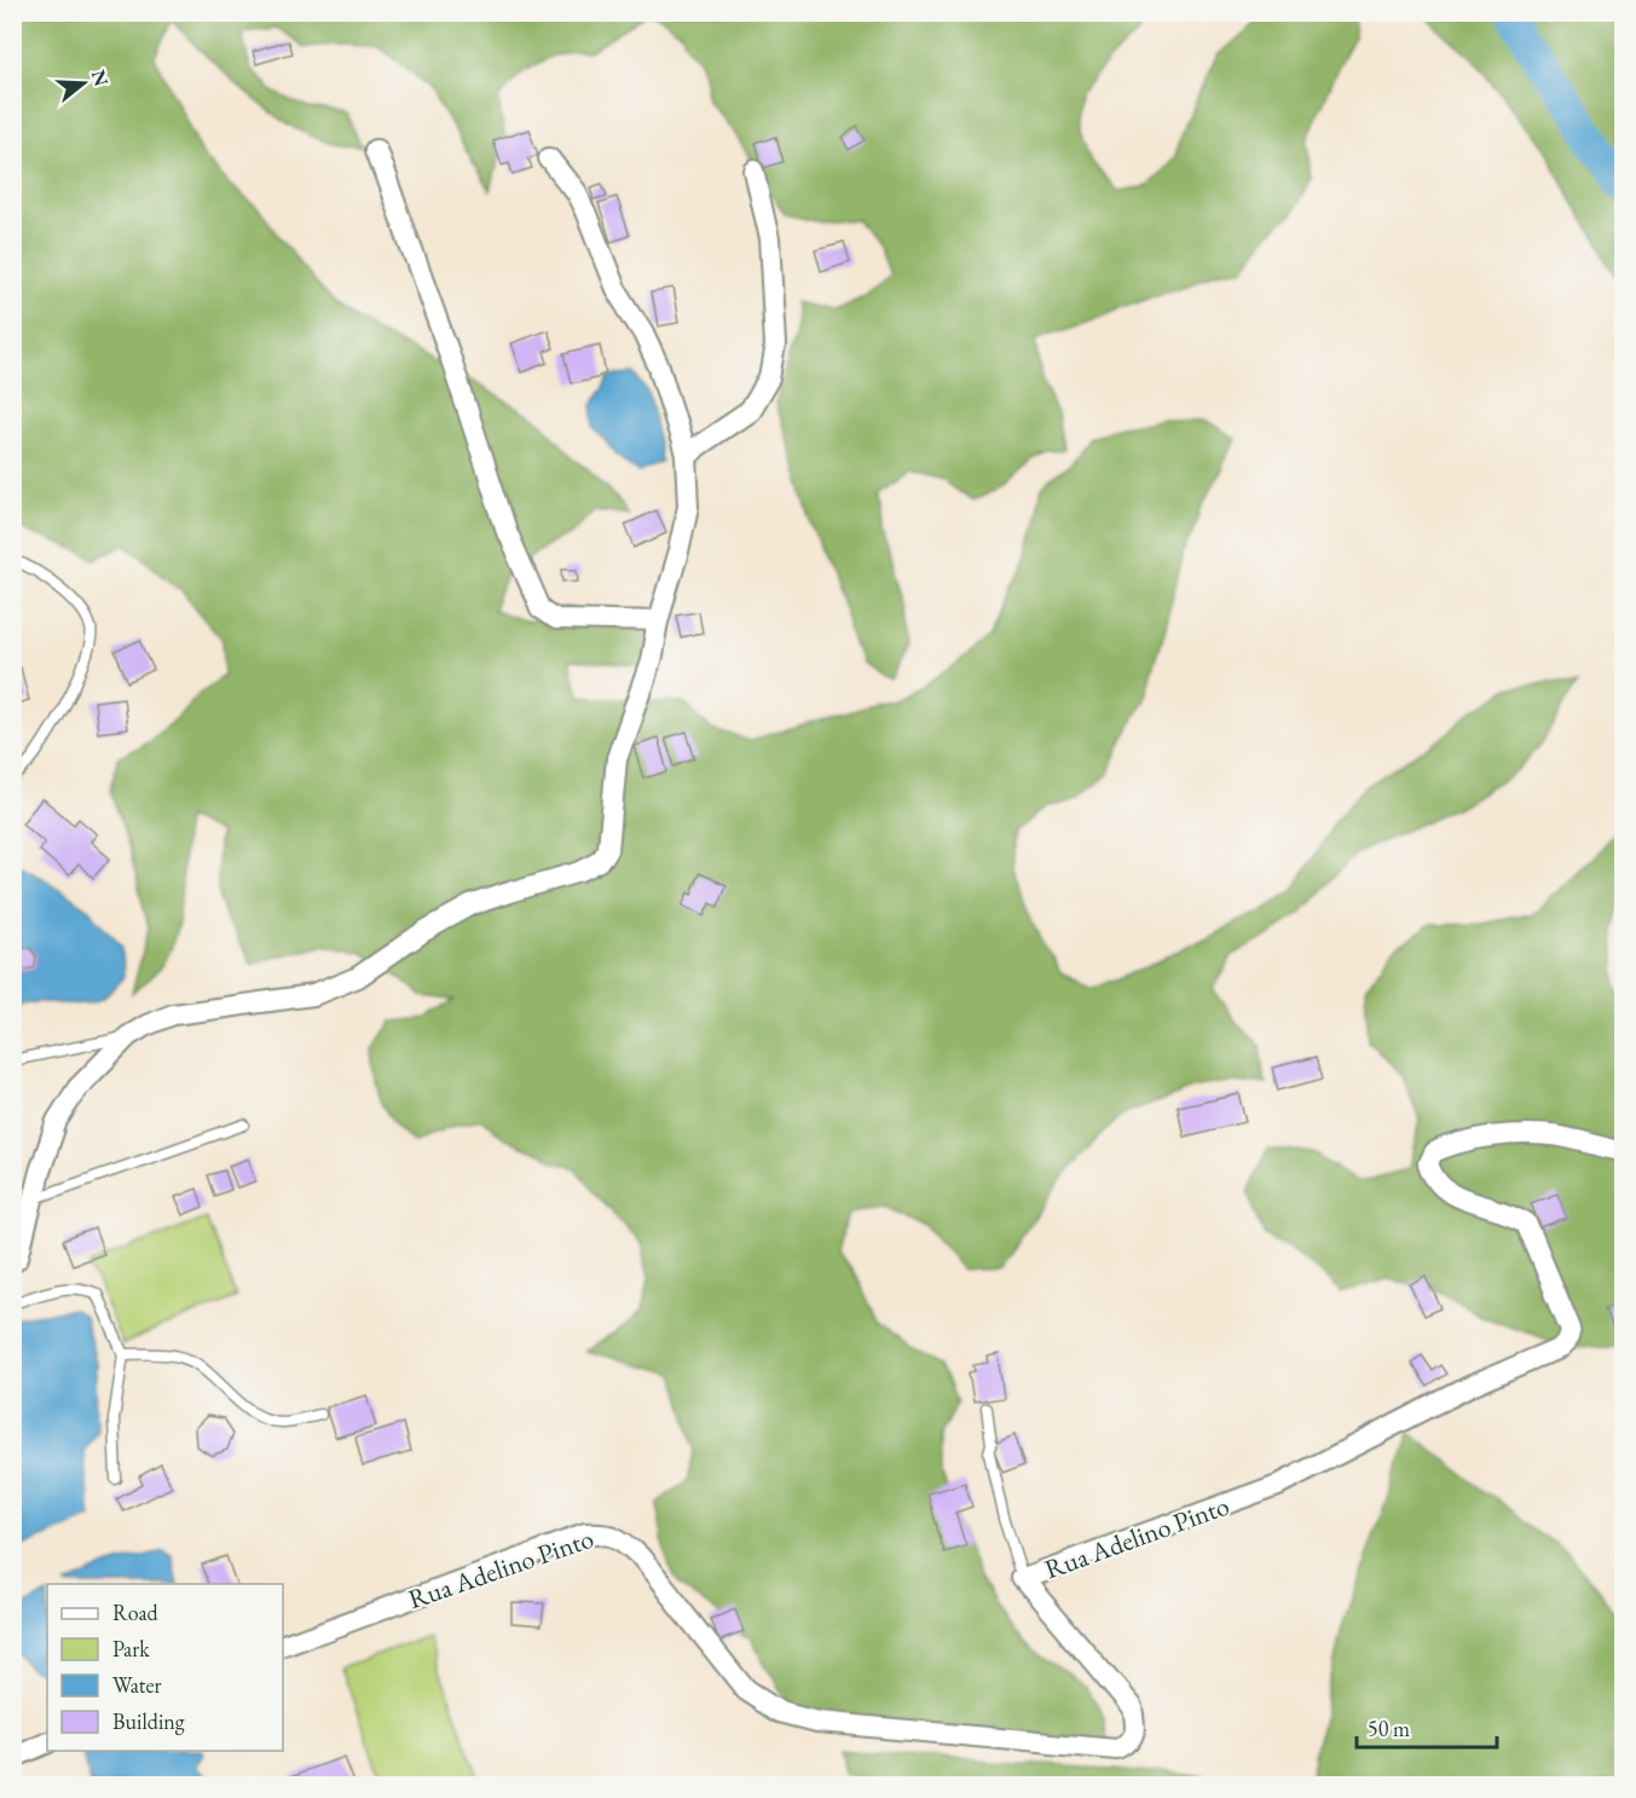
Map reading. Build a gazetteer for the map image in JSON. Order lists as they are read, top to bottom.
{
  "streets": {
    "street": ["Rua Adelino Pinto"]
  },
  "legend": [
    "Road",
    "Park",
    "Water",
    "Building"
  ],
  "scale_bar": "50 m",
  "north": "right"
}
